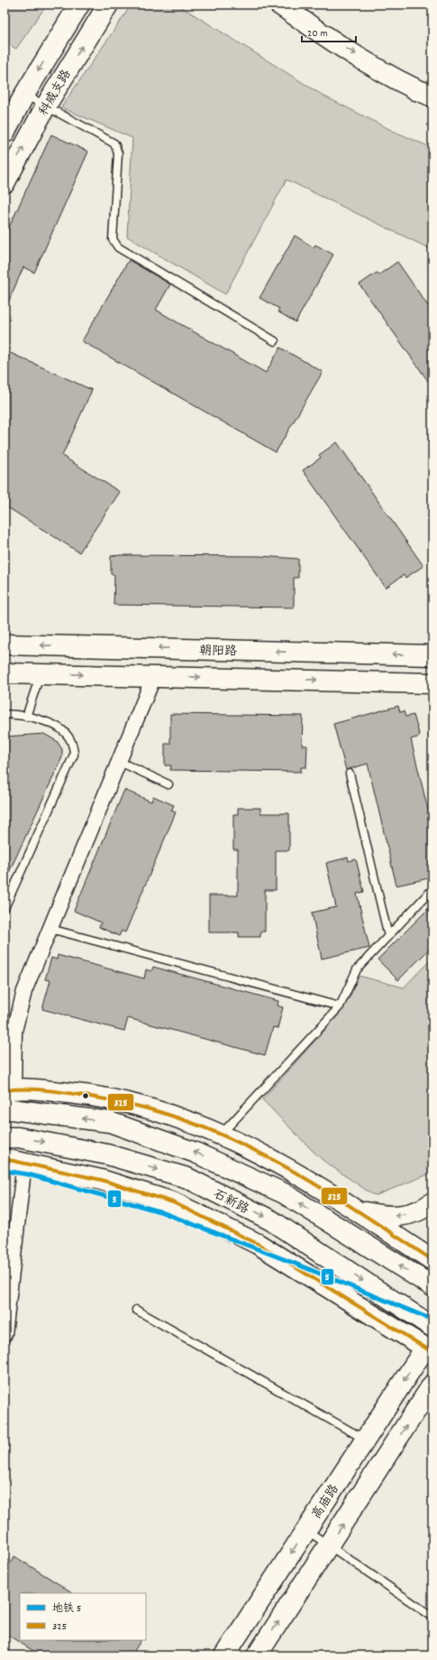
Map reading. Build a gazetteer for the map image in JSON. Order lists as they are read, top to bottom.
{
  "streets": {
    "street": [
      "科威支路",
      "朝阳路",
      "石新路",
      "高庙路"
    ]
  },
  "lines": ["transit line 325", "metro line 5"],
  "legend": ["地铁 5", "325"],
  "scale_bar": "20 m"
}
